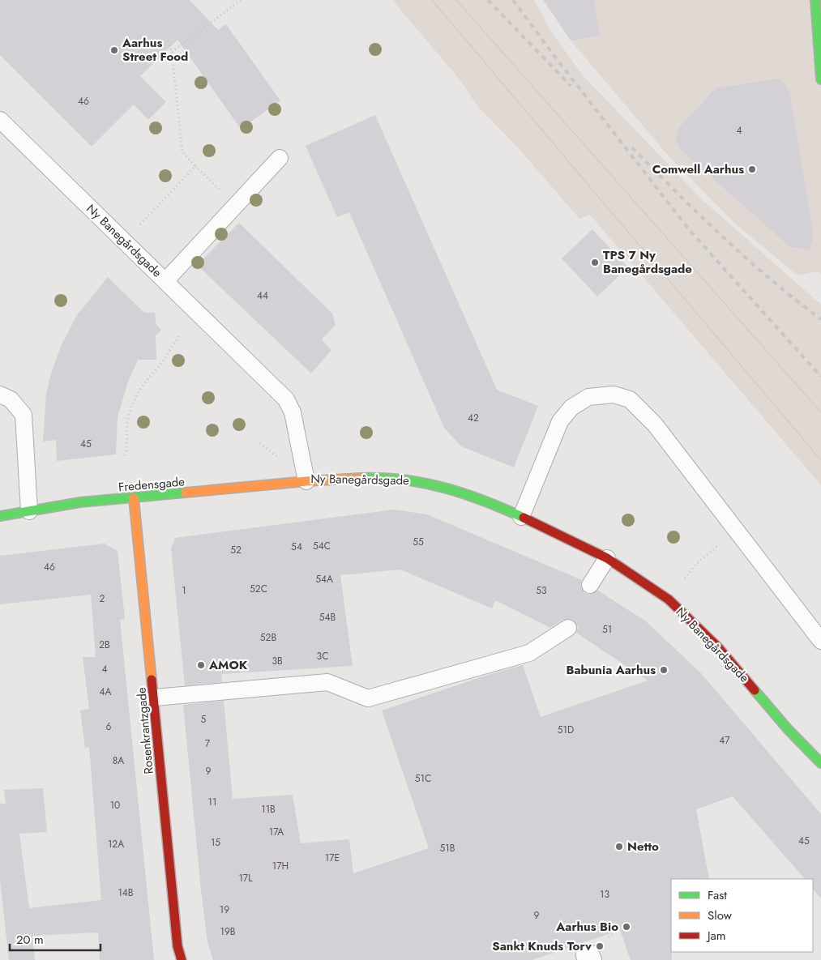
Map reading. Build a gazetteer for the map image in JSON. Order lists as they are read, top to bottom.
{
  "streets": {
    "street": ["Ny Banegårdsgade", "Fredensgade", "Rosenkrantzgade"]
  },
  "crossings": [
    ["Ny Banegårdsgade", "Fredensgade"],
    ["Fredensgade", "Rosenkrantzgade"]
  ],
  "places": [
    "Aarhus Street Food",
    "Comwell Aarhus",
    "TPS 7 Ny Banegårdsgade",
    "AMOK",
    "Babunia Aarhus",
    "Netto",
    "Aarhus Bio",
    "Sankt Knuds Torv"
  ],
  "house_numbers": [
    "46",
    "4",
    "44",
    "42",
    "45",
    "55",
    "54C",
    "54",
    "52",
    "46",
    "54A",
    "52C",
    "1",
    "53",
    "2",
    "54B",
    "51",
    "52B",
    "2B",
    "3C",
    "3B",
    "4",
    "4A",
    "5",
    "6",
    "51D",
    "47",
    "7",
    "8A",
    "9",
    "51C",
    "11",
    "10",
    "11B",
    "17A",
    "45",
    "15",
    "12A",
    "51B",
    "17E",
    "17H",
    "17L",
    "14B",
    "13",
    "19",
    "9",
    "19B"
  ],
  "legend": ["Fast", "Slow", "Jam"],
  "scale_bar": "20 m"
}
